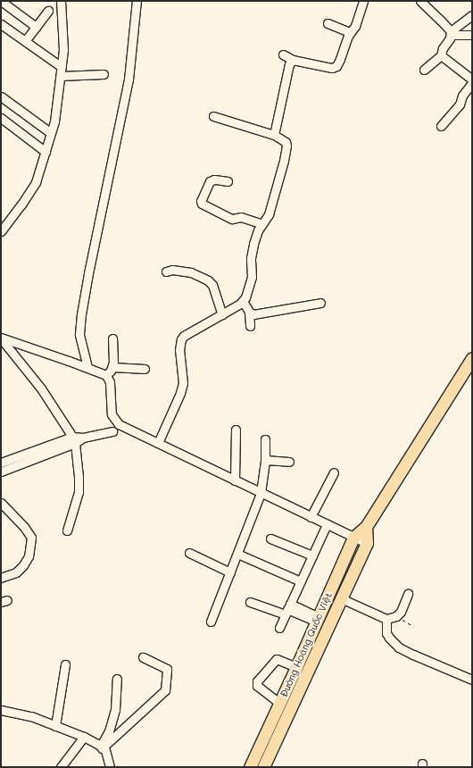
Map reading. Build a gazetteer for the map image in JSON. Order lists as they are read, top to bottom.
{
  "streets": {
    "highway": ["Đường Hoàng Quốc Việt"]
  }
}
